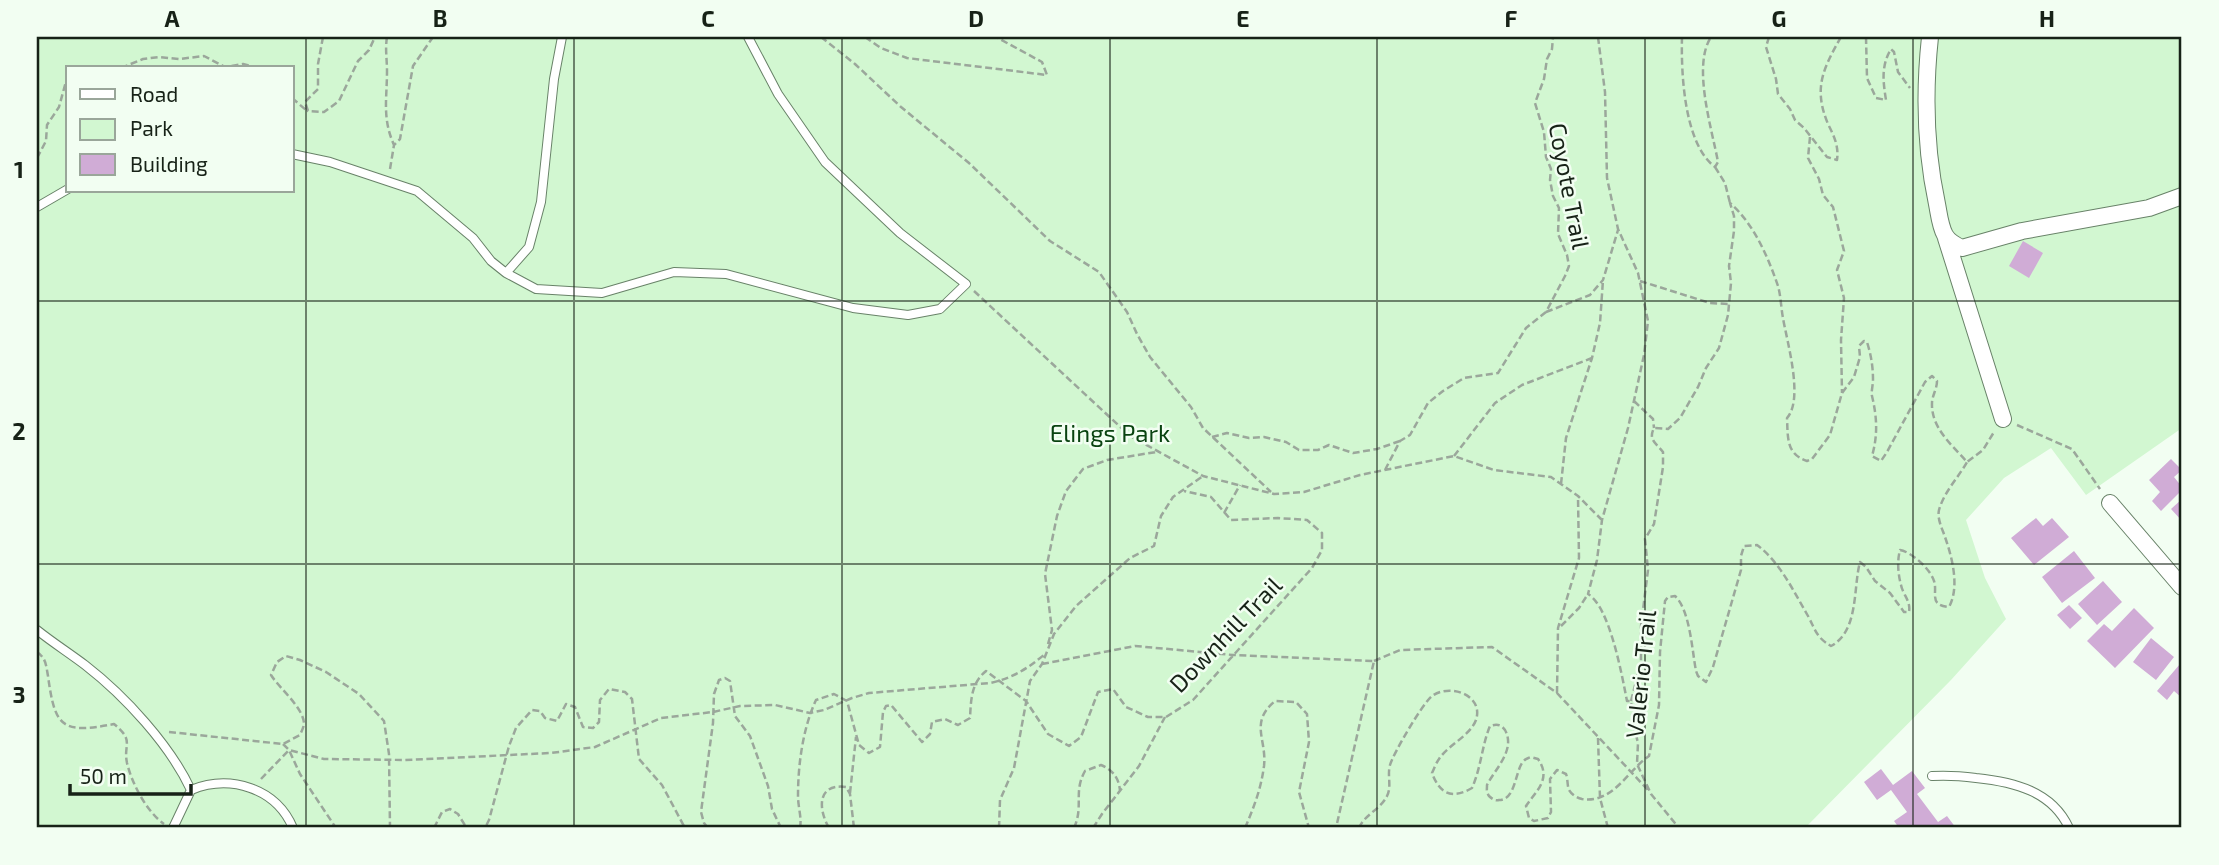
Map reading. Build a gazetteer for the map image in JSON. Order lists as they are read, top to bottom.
{
  "streets": {
    "path": ["Coyote Trail", "Downhill Trail", "Valerio Trail"]
  },
  "parks": ["Elings Park"],
  "legend": ["Road", "Park", "Building"],
  "scale_bar": "50 m",
  "grid": {
    "columns": [
      "A",
      "B",
      "C",
      "D",
      "E",
      "F",
      "G",
      "H"
    ],
    "rows": ["1", "2", "3"]
  }
}
